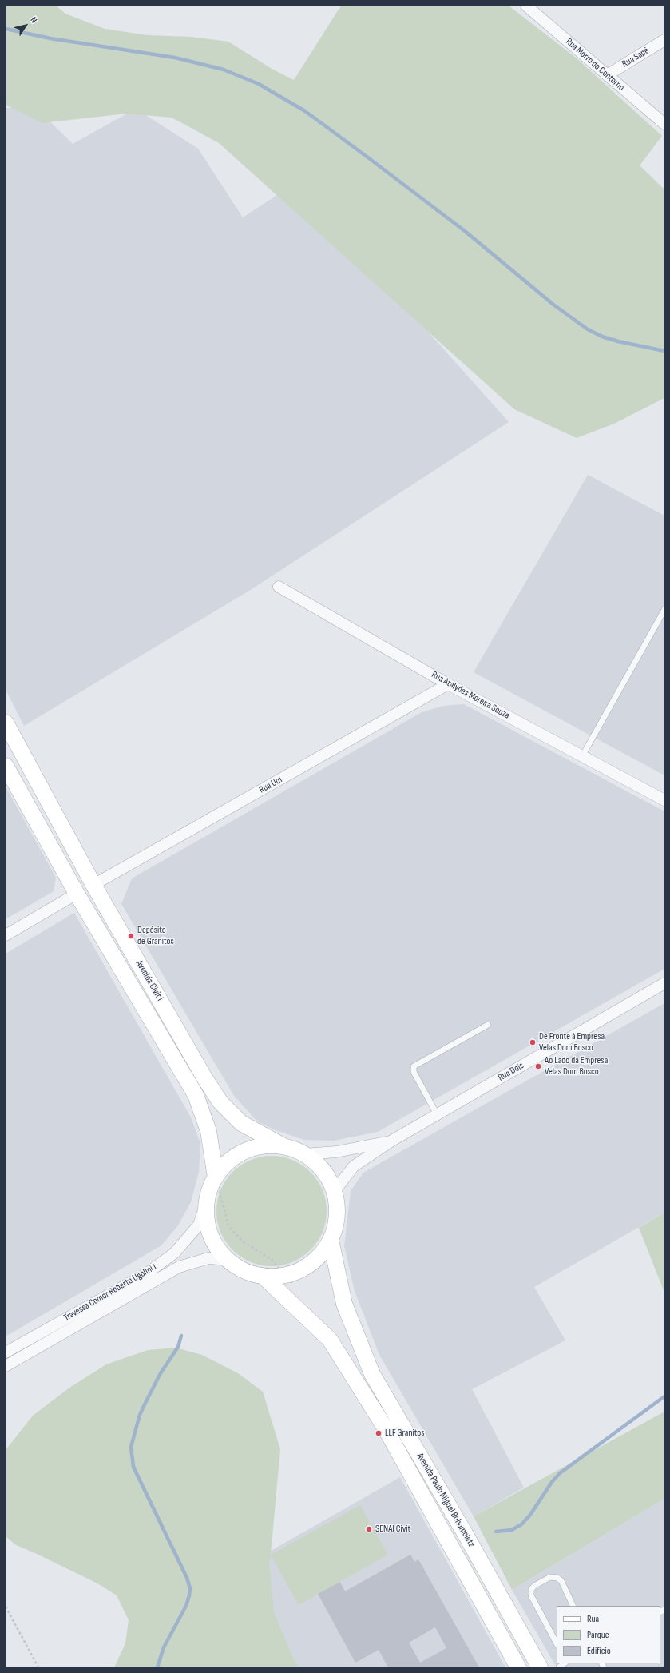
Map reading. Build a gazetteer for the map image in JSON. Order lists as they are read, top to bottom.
{
  "streets": {
    "main road": ["Avenida Civit I", "Avenida Paulo Miguel Bohomoletz"],
    "street": [
      "Rua Sapê",
      "Rua Morro do Contorno",
      "Rua Atalydes Moreira Souza",
      "Rua Um",
      "Rua Dois",
      "Travessa Comor Roberto Ugolini I"
    ]
  },
  "crossings": [
    ["Rua Sapê", "Rua Morro do Contorno"],
    ["Rua Atalydes Moreira Souza", "Rua Um"],
    ["Rua Um", "Avenida Civit I"]
  ],
  "places": [
    "Depósito de Granitos",
    "De Fronte à Empresa Velas Dom Bosco",
    "Ao Lado da Empresa Velas Dom Bosco",
    "LLF Granitos",
    "SENAI Civit"
  ],
  "legend": ["Rua", "Parque", "Edifício"],
  "north": "top right"
}
